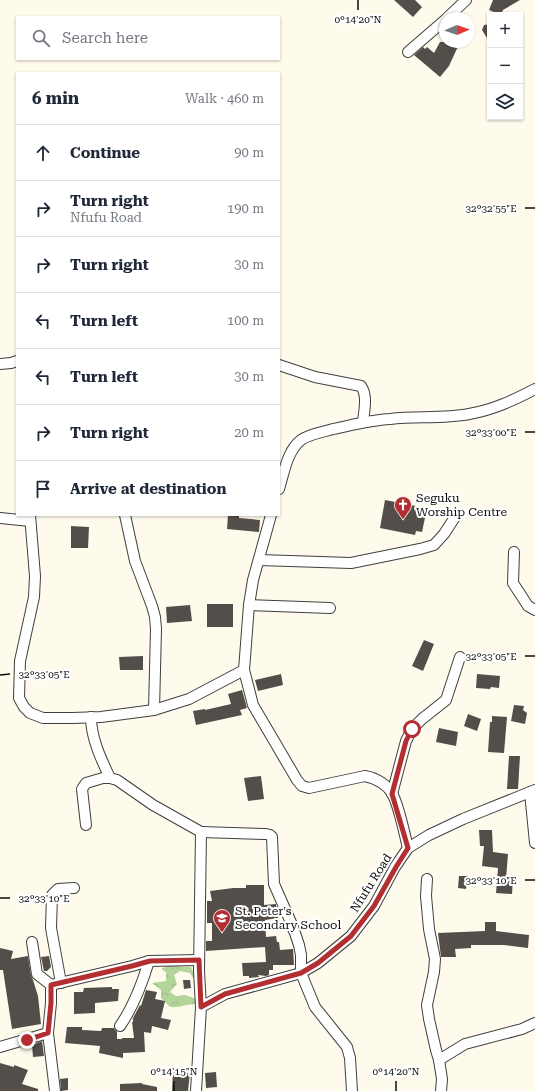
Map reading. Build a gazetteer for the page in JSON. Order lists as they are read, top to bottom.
{
  "streets": {
    "street": ["Nfufu Road"]
  },
  "places": {
    "church": ["Seguku Worship Centre"],
    "school or university": ["St. Peter's Secondary School"]
  },
  "north": "right",
  "page": {
    "map_buttons": ["+", "−"],
    "search": "Search here",
    "heading": ["6 min", "Walk · 460 m"],
    "list": [
      ["Continue", "90 m"],
      ["Turn right", "Nfufu Road", "190 m"],
      ["Turn right", "30 m"],
      ["Turn left", "100 m"],
      ["Turn left", "30 m"],
      ["Turn right", "20 m"],
      "Arrive at destination"
    ]
  },
  "coordinates": [
    "0°14'20\"N",
    "32°32'55\"E",
    "32°33'00\"E",
    "32°33'05\"E",
    "32°33'10\"E",
    "0°14'15\"N"
  ]
}
